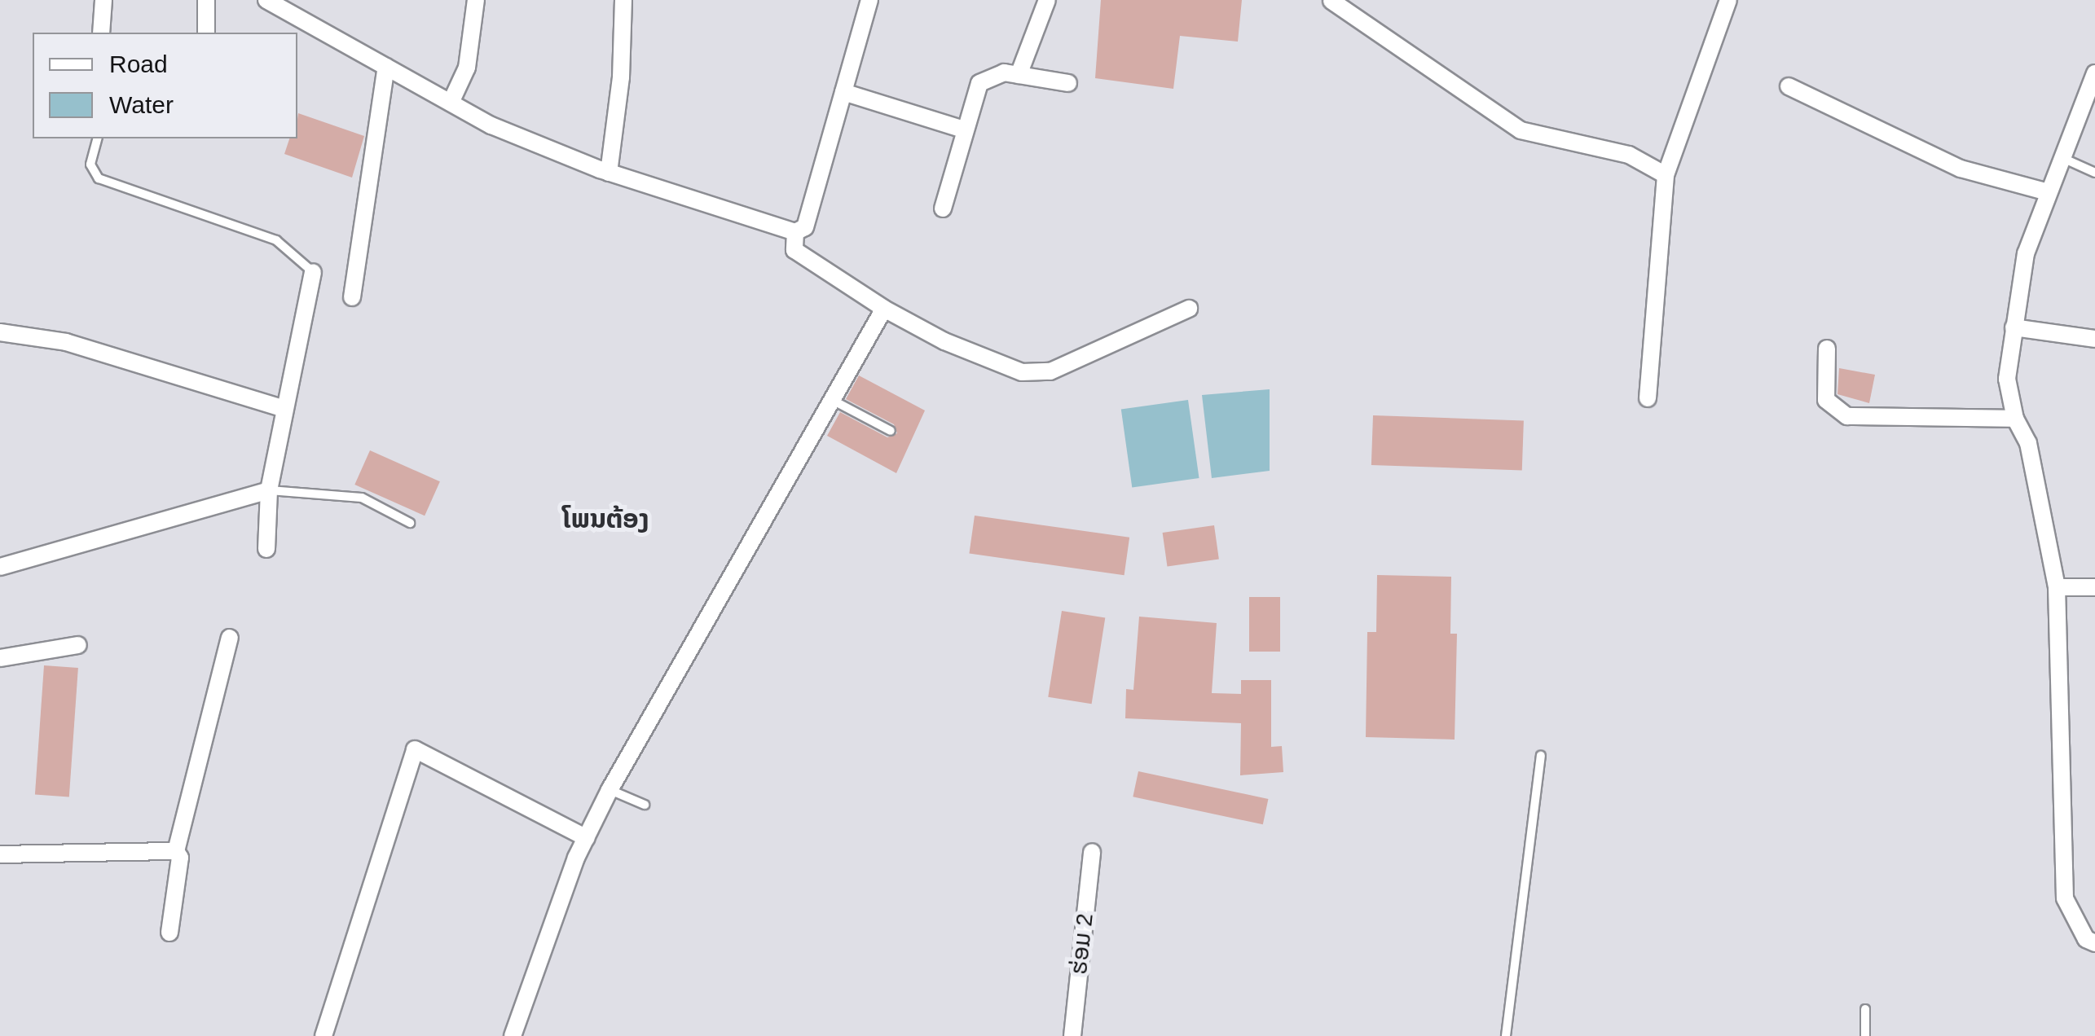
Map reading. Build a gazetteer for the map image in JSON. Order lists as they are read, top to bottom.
{
  "streets": {
    "street": ["ຮ່ອມ 2"]
  },
  "districts": ["ໂພນຕ້ອງ"],
  "legend": ["Road", "Water"]
}
